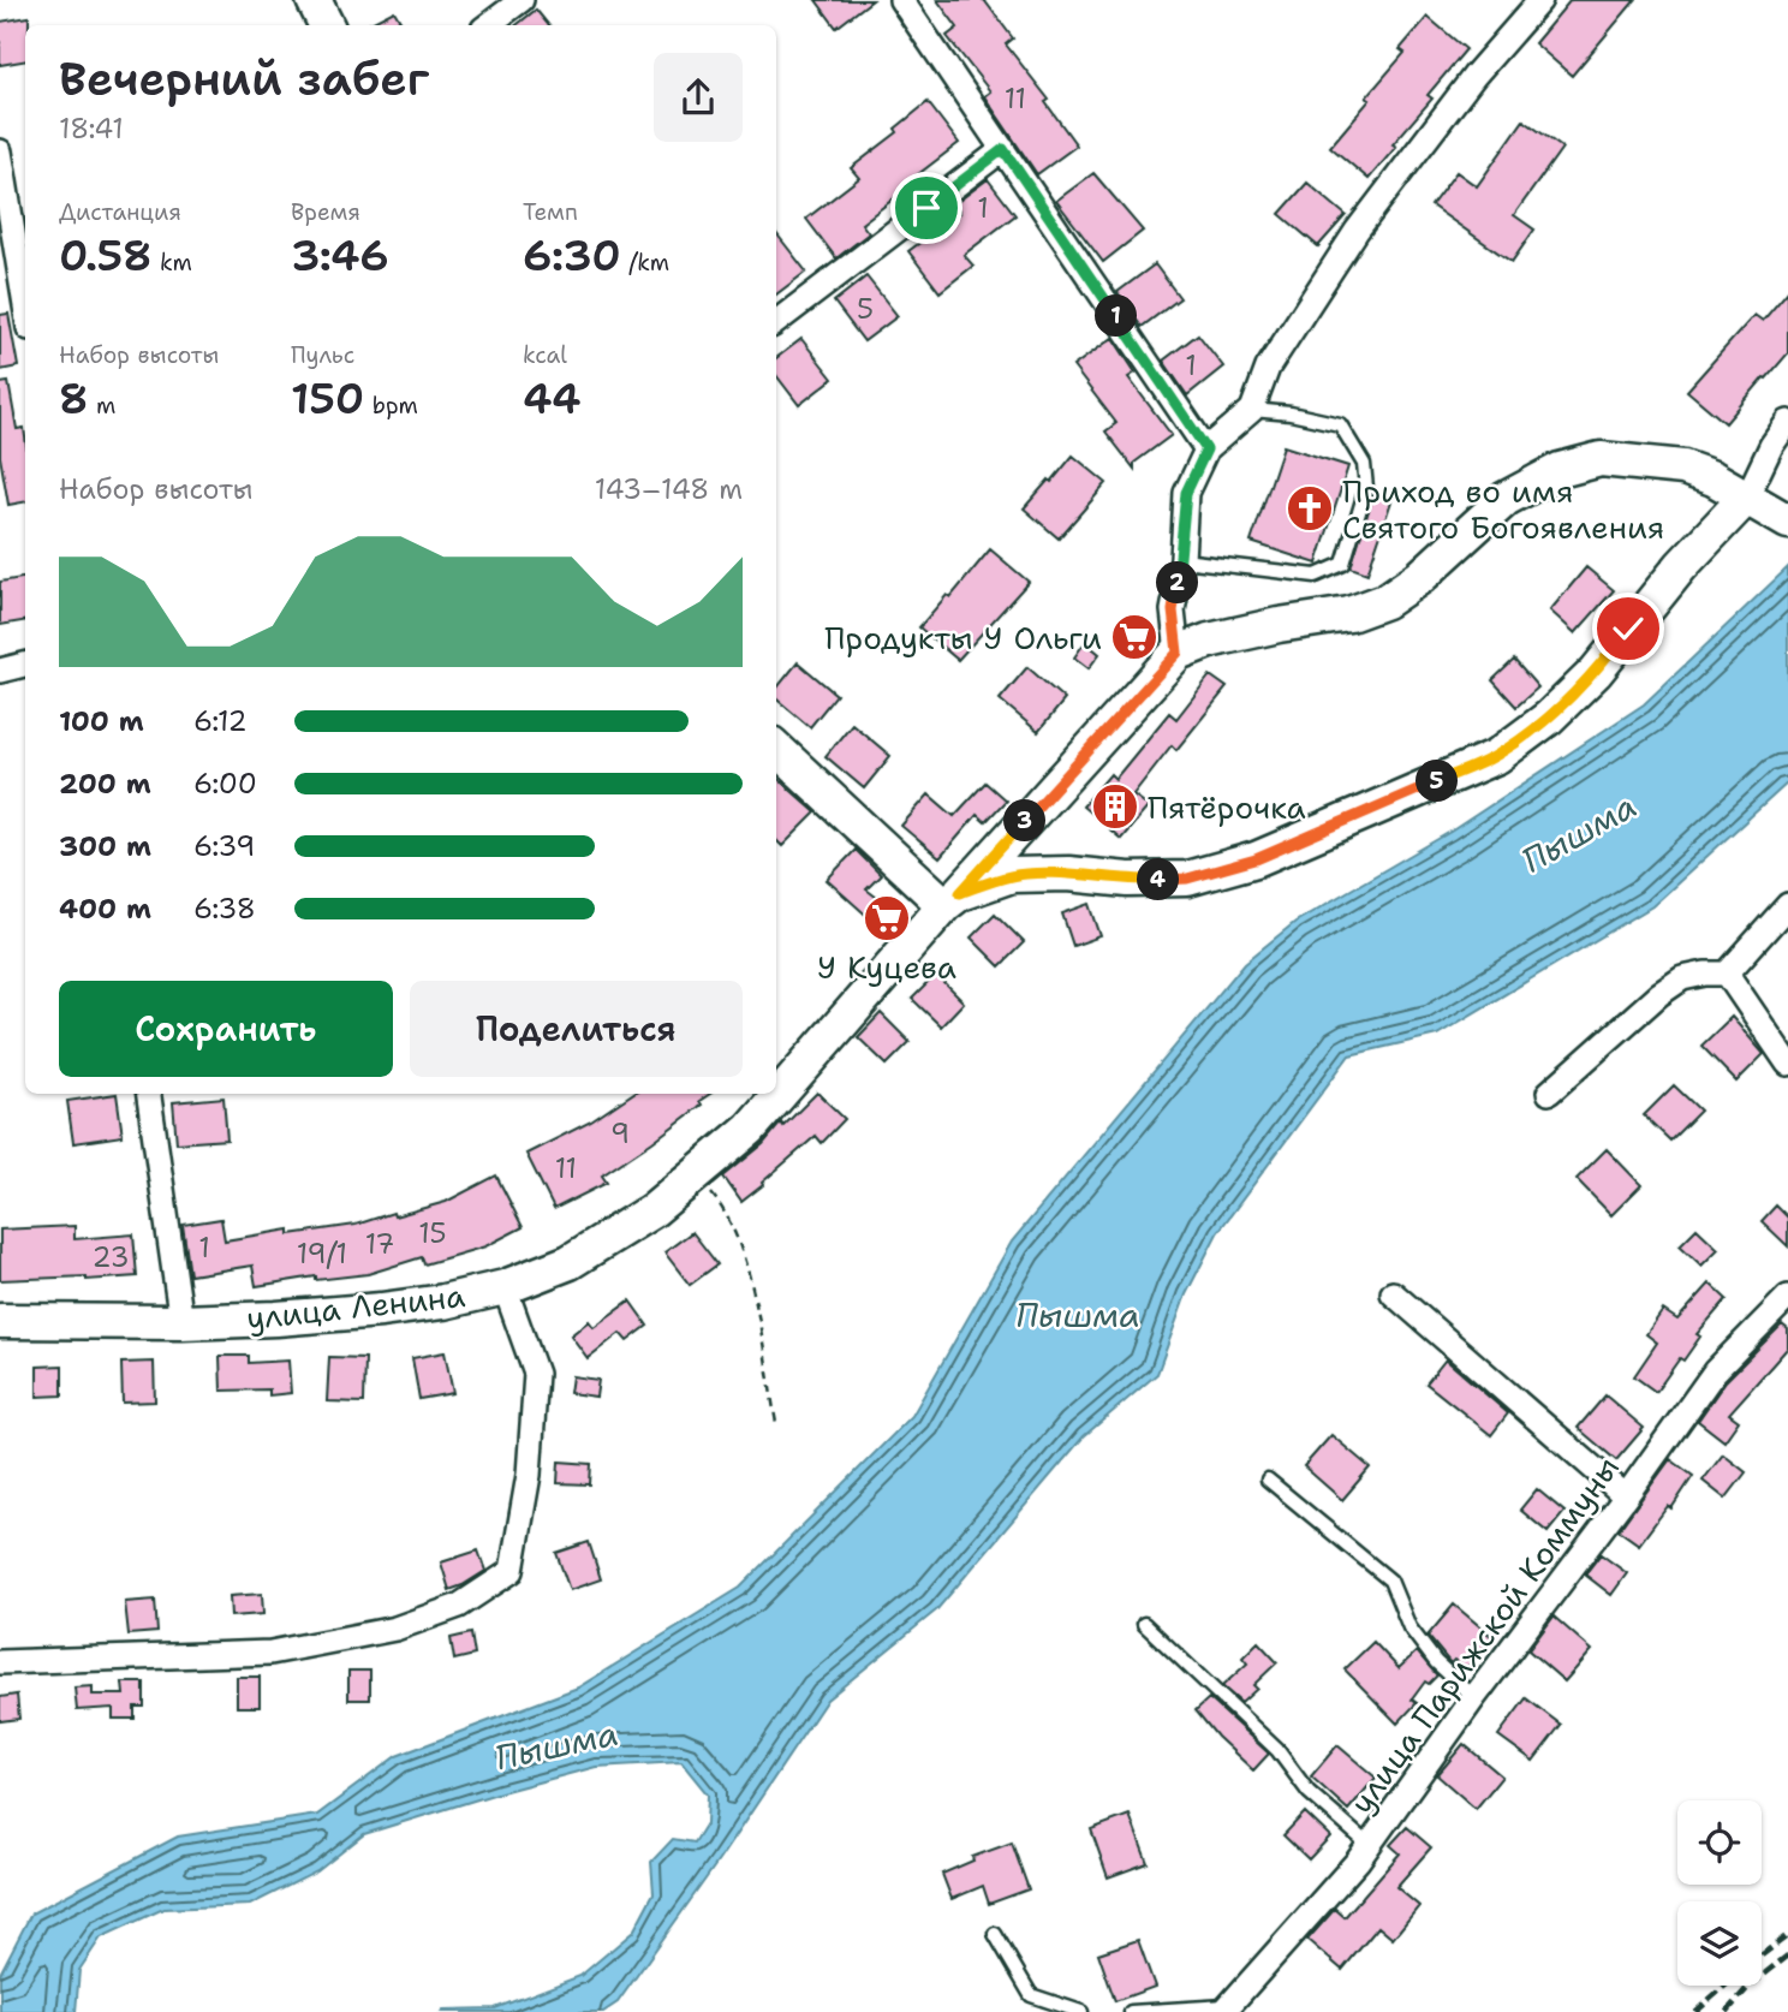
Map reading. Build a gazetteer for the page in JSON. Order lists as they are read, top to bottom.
{
  "streets": {
    "main road": ["улица Ленина"],
    "street": ["улица Парижской Коммуны"]
  },
  "water": ["Пышма"],
  "places": {
    "church": ["Приход во имя Святого Богоявления"],
    "supermarket": ["Продукты У Ольги", "У Куцева"],
    "building": ["Пятёрочка"]
  },
  "house_numbers": [
    "11",
    "1",
    "5",
    "1",
    "9",
    "11",
    "15",
    "17",
    "1",
    "19/1",
    "23"
  ],
  "page": {
    "heading": ["Вечерний забег", "18:41"],
    "stats": [
      ["Дистанция", "0.58 km"],
      ["Время", "3:46"],
      ["Темп", "6:30 /km"],
      ["Набор высоты", "8 m"],
      ["Пульс", "150 bpm"],
      ["kcal", "44"]
    ],
    "pins": [
      "1",
      "2",
      "5",
      "3",
      "4"
    ],
    "chart": ["Набор высоты", "143–148 m"],
    "list": [
      {
        "name": "100 m",
        "note": "6:12"
      },
      {
        "name": "200 m",
        "note": "6:00"
      },
      {
        "name": "300 m",
        "note": "6:39"
      },
      {
        "name": "400 m",
        "note": "6:38"
      }
    ],
    "buttons": ["Сохранить", "Поделиться"]
  }
}
